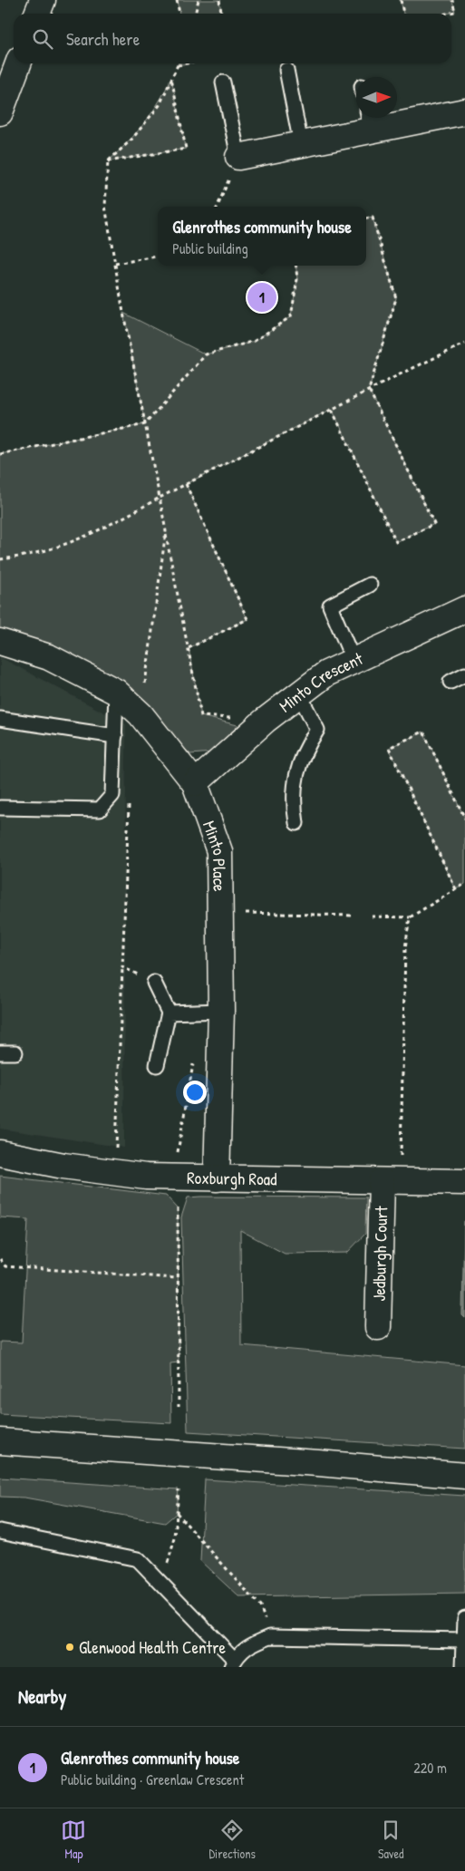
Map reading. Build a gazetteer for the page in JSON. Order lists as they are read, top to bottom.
{
  "streets": {
    "street": [
      "Minto Crescent",
      "Minto Place",
      "Roxburgh Road",
      "Jedburgh Court"
    ]
  },
  "crossings": [
    ["Minto Crescent", "Minto Place"],
    ["Minto Place", "Roxburgh Road"],
    ["Roxburgh Road", "Jedburgh Court"]
  ],
  "places": ["Glenwood Health Centre"],
  "north": "right",
  "page": {
    "search": "Search here",
    "popup": ["Glenrothes community house", "Public building"],
    "pins": "1",
    "heading": "Nearby",
    "list": [
      {
        "mark": "1",
        "name": "Glenrothes community house",
        "note": "Public building · Greenlaw Crescent",
        "value": "220 m"
      }
    ],
    "nav": ["Map", "Directions", "Saved"]
  }
}
